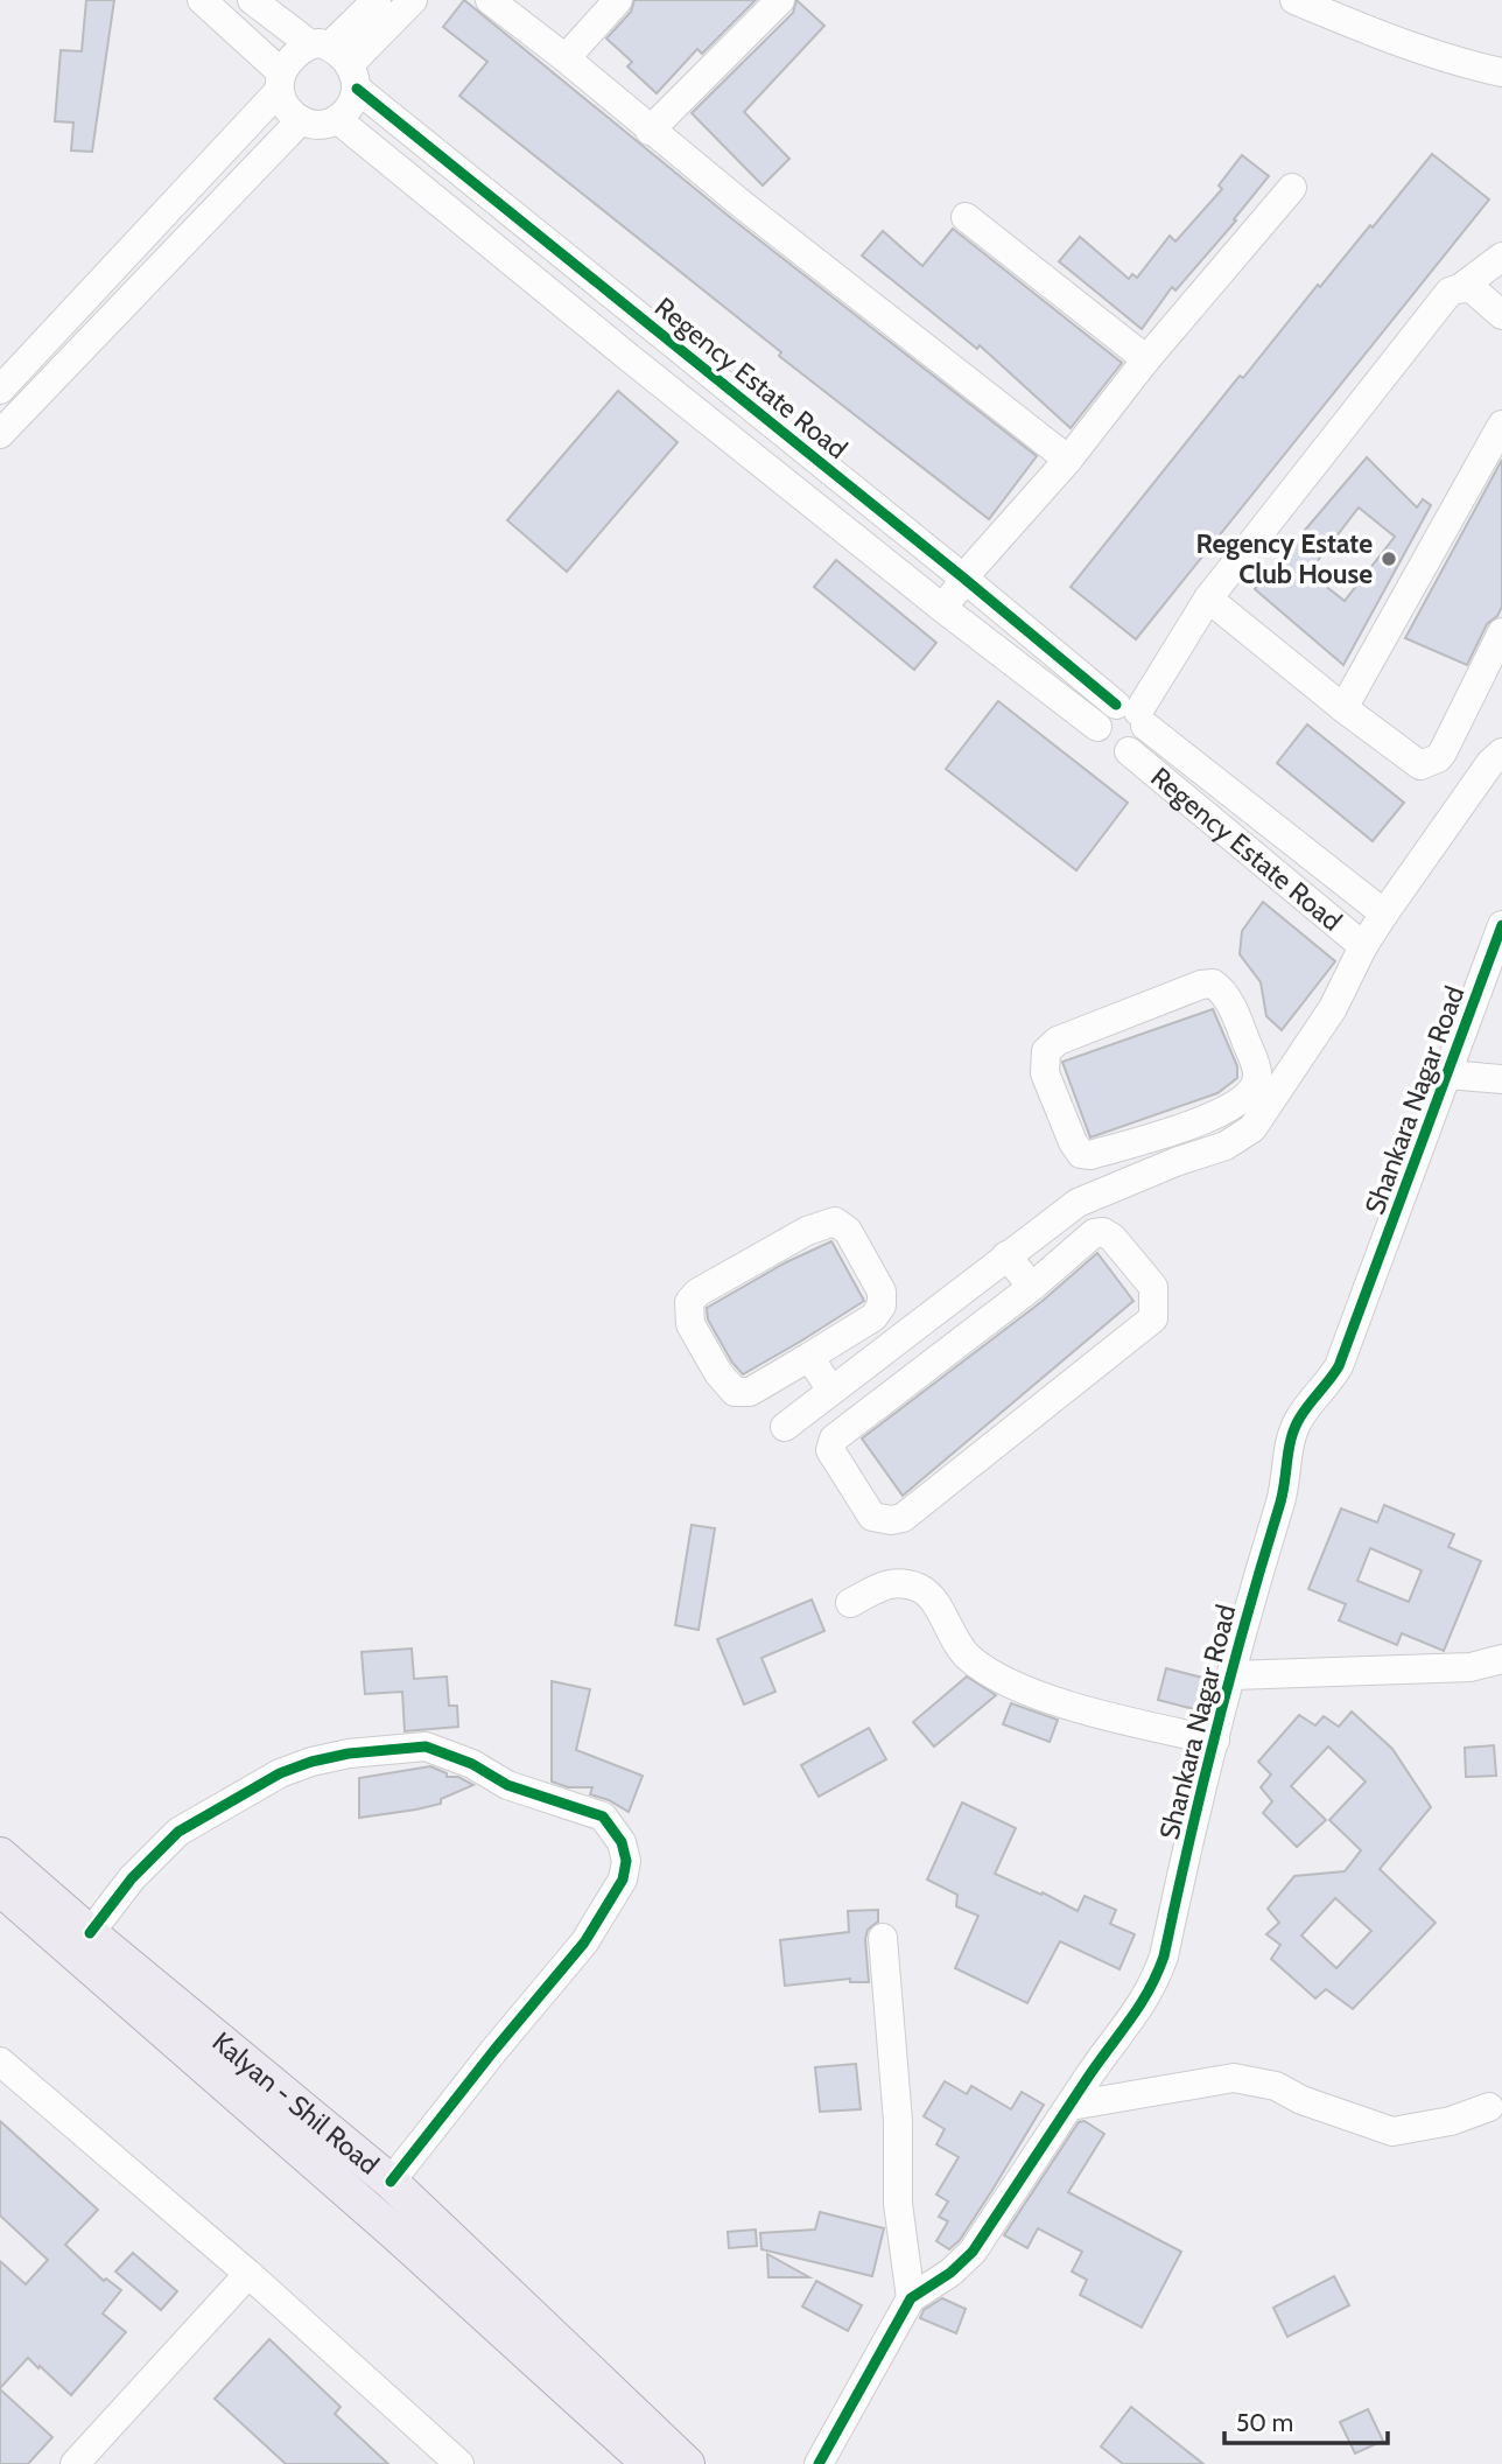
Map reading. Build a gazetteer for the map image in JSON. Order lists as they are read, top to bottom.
{
  "streets": {
    "main road": ["Kalyan - Shil Road"],
    "street": ["Regency Estate Road", "Shankara Nagar Road"]
  },
  "places": ["Regency Estate Club House"],
  "scale_bar": "50 m"
}
